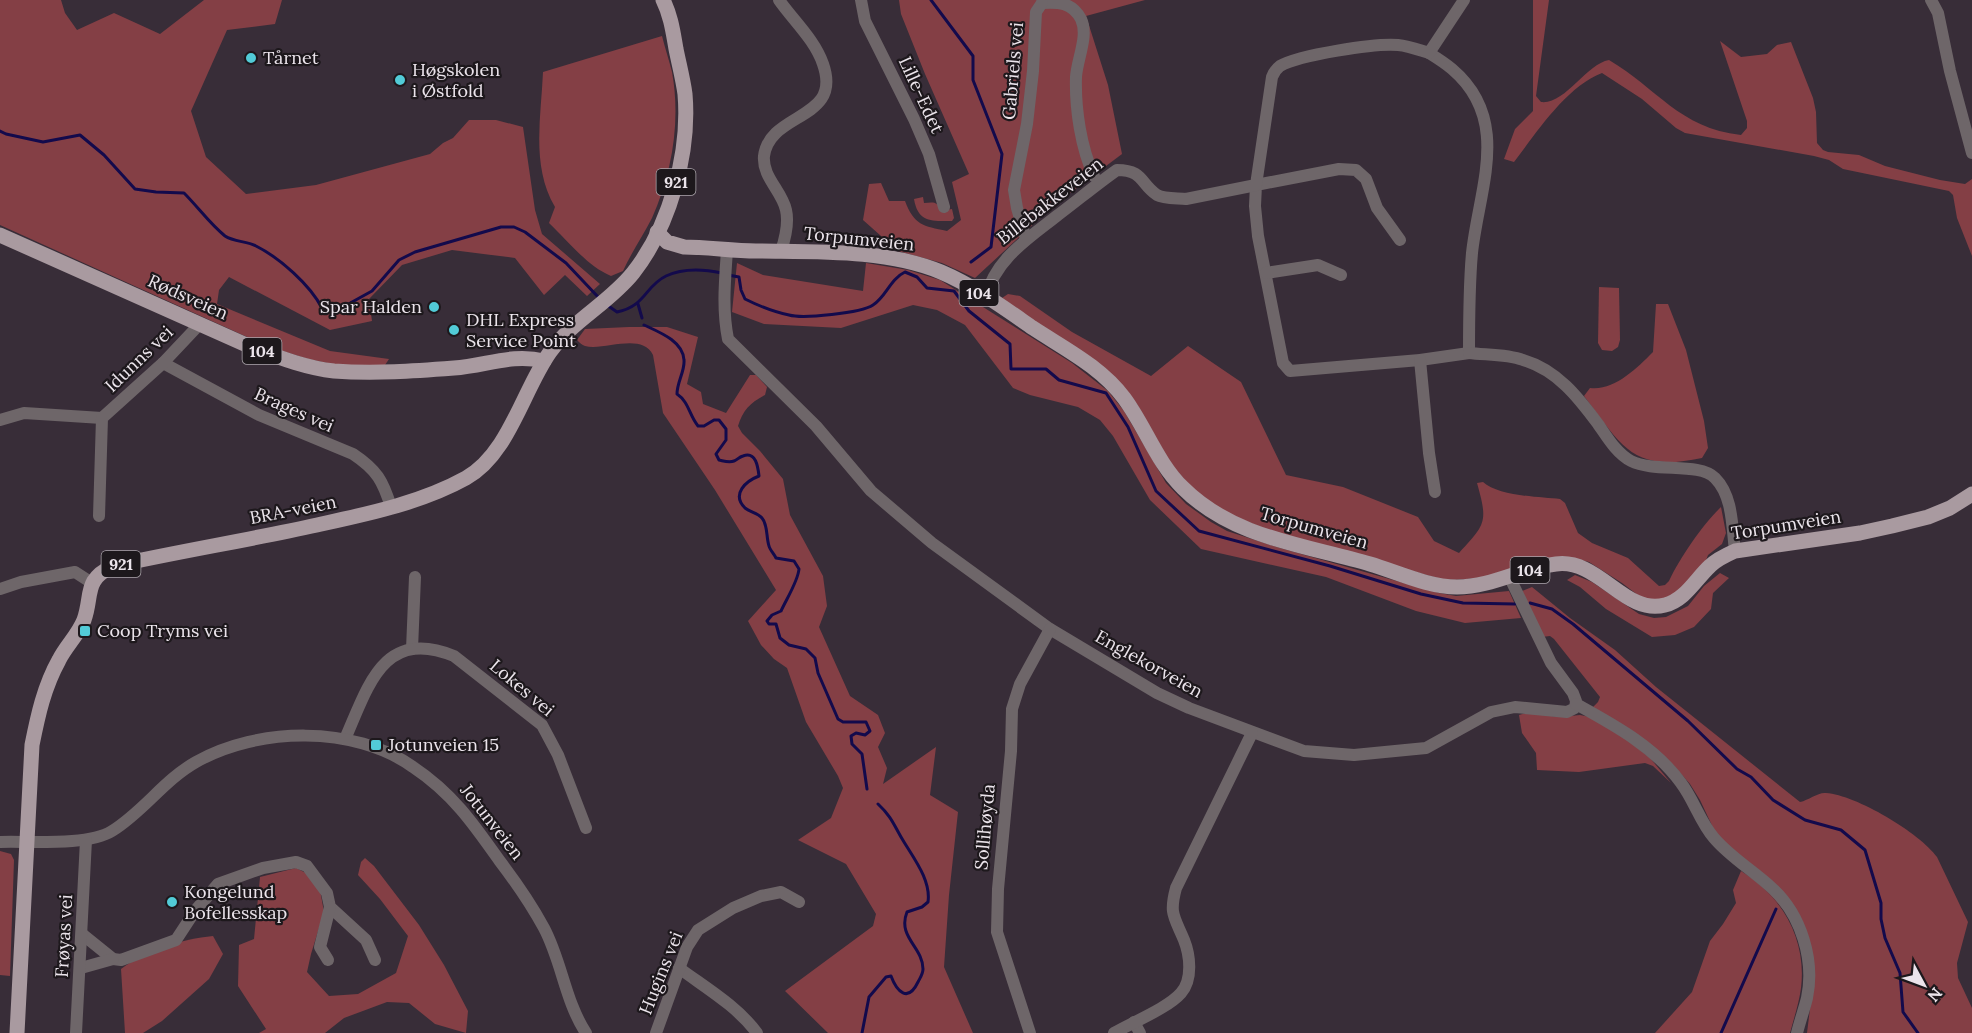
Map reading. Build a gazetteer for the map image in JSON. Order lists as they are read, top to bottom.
{
  "streets": {
    "main road": [
      "921",
      "Torpumveien",
      "104",
      "Rødsveien",
      "BRA-veien"
    ],
    "street": [
      "Gabriels vei",
      "Lille-Edet",
      "Billebakkeveien",
      "Idunns vei",
      "Brages vei",
      "Englekorveien",
      "Lokes vei",
      "Jotunveien",
      "Sollihøyda",
      "Frøyas vei",
      "Hugins vei"
    ]
  },
  "crossings": [
    ["Gabriels vei", "Billebakkeveien"],
    ["921", "BRA-veien"],
    ["921", "Jotunveien"],
    ["Billebakkeveien", "Torpumveien"],
    ["Torpumveien", "BRA-veien"],
    ["Torpumveien", "Englekorveien"],
    ["Rødsveien", "Idunns vei"],
    ["Rødsveien", "BRA-veien"],
    ["Idunns vei", "Brages vei"],
    ["Brages vei", "BRA-veien"],
    ["Englekorveien", "Sollihøyda"],
    ["Jotunveien", "Frøyas vei"]
  ],
  "places": {
    "other": [
      "Tårnet",
      "Høgskolen i Østfold",
      "Spar Halden",
      "DHL Express Service Point",
      "Kongelund Bofellesskap"
    ],
    "transit": ["Coop Tryms vei", "Jotunveien 15"]
  },
  "north": "bottom right"
}
